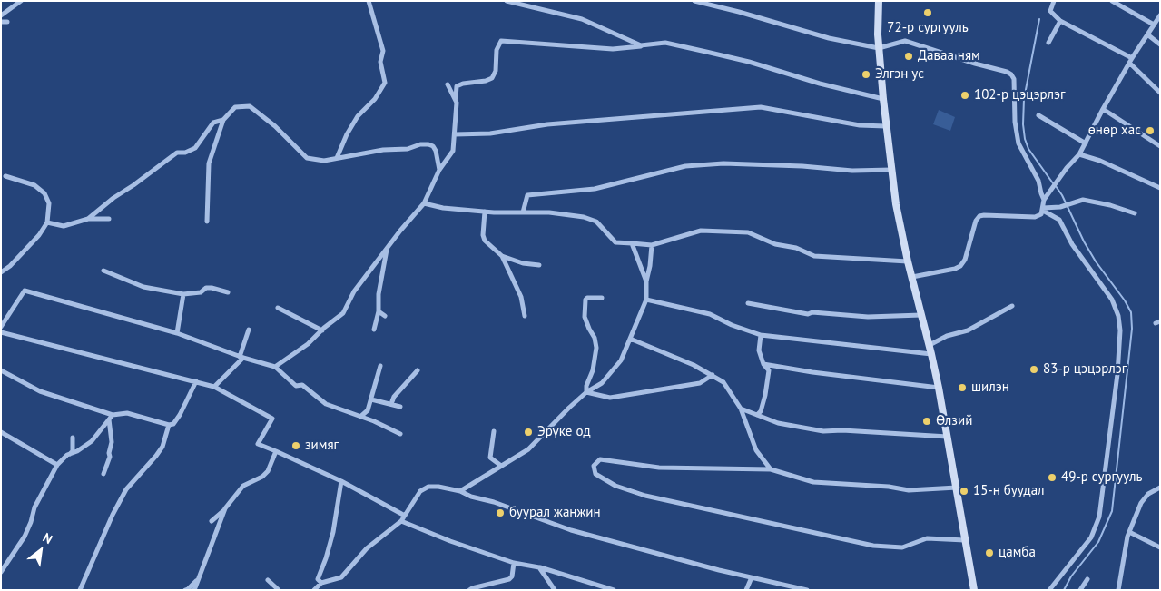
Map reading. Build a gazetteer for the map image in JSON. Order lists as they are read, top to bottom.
{
  "places": [
    "72-р сургууль",
    "Даваа ням",
    "Элгэн ус",
    "102-р цэцэрлэг",
    "өнөр хас",
    "83-р цэцэрлэг",
    "шилэн",
    "Өлзий",
    "Эрүке од",
    "зимяг",
    "49-р сургууль",
    "15-н буудал",
    "буурал жанжин",
    "цамба"
  ],
  "north": "top right"
}
